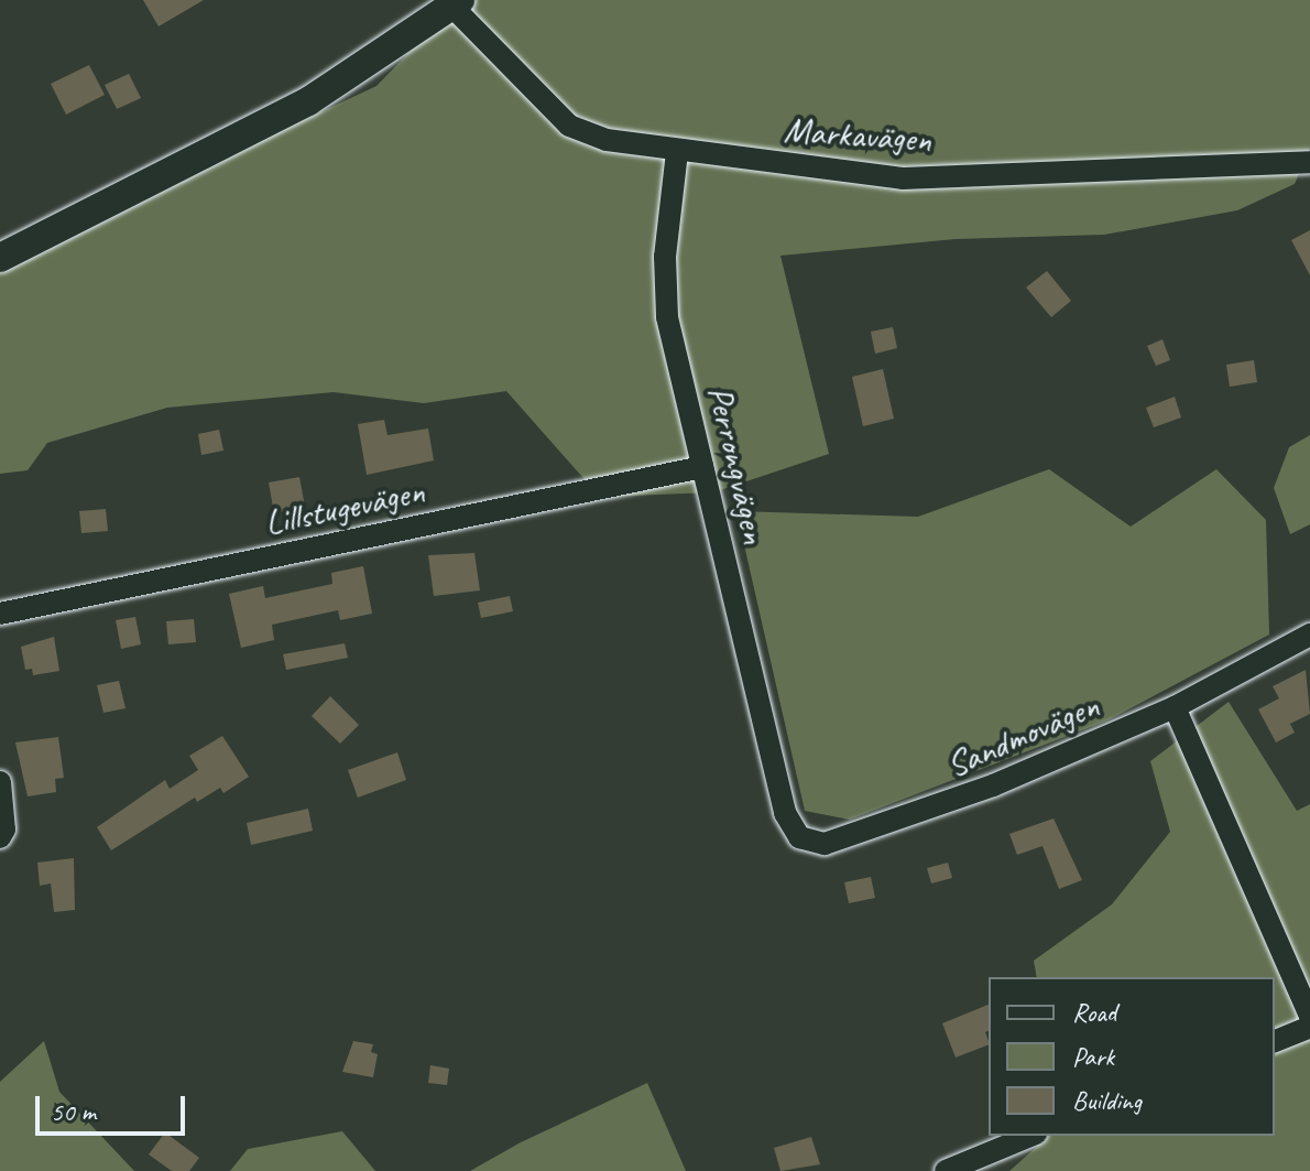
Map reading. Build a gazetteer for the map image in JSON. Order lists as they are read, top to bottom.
{
  "streets": {
    "street": [
      "Markavägen",
      "Perrongvägen",
      "Lillstugevägen",
      "Sandmovägen"
    ]
  },
  "crossings": [
    ["Markavägen", "Perrongvägen"],
    ["Perrongvägen", "Lillstugevägen"],
    ["Perrongvägen", "Sandmovägen"]
  ],
  "legend": ["Road", "Park", "Building"],
  "scale_bar": "50 m"
}
